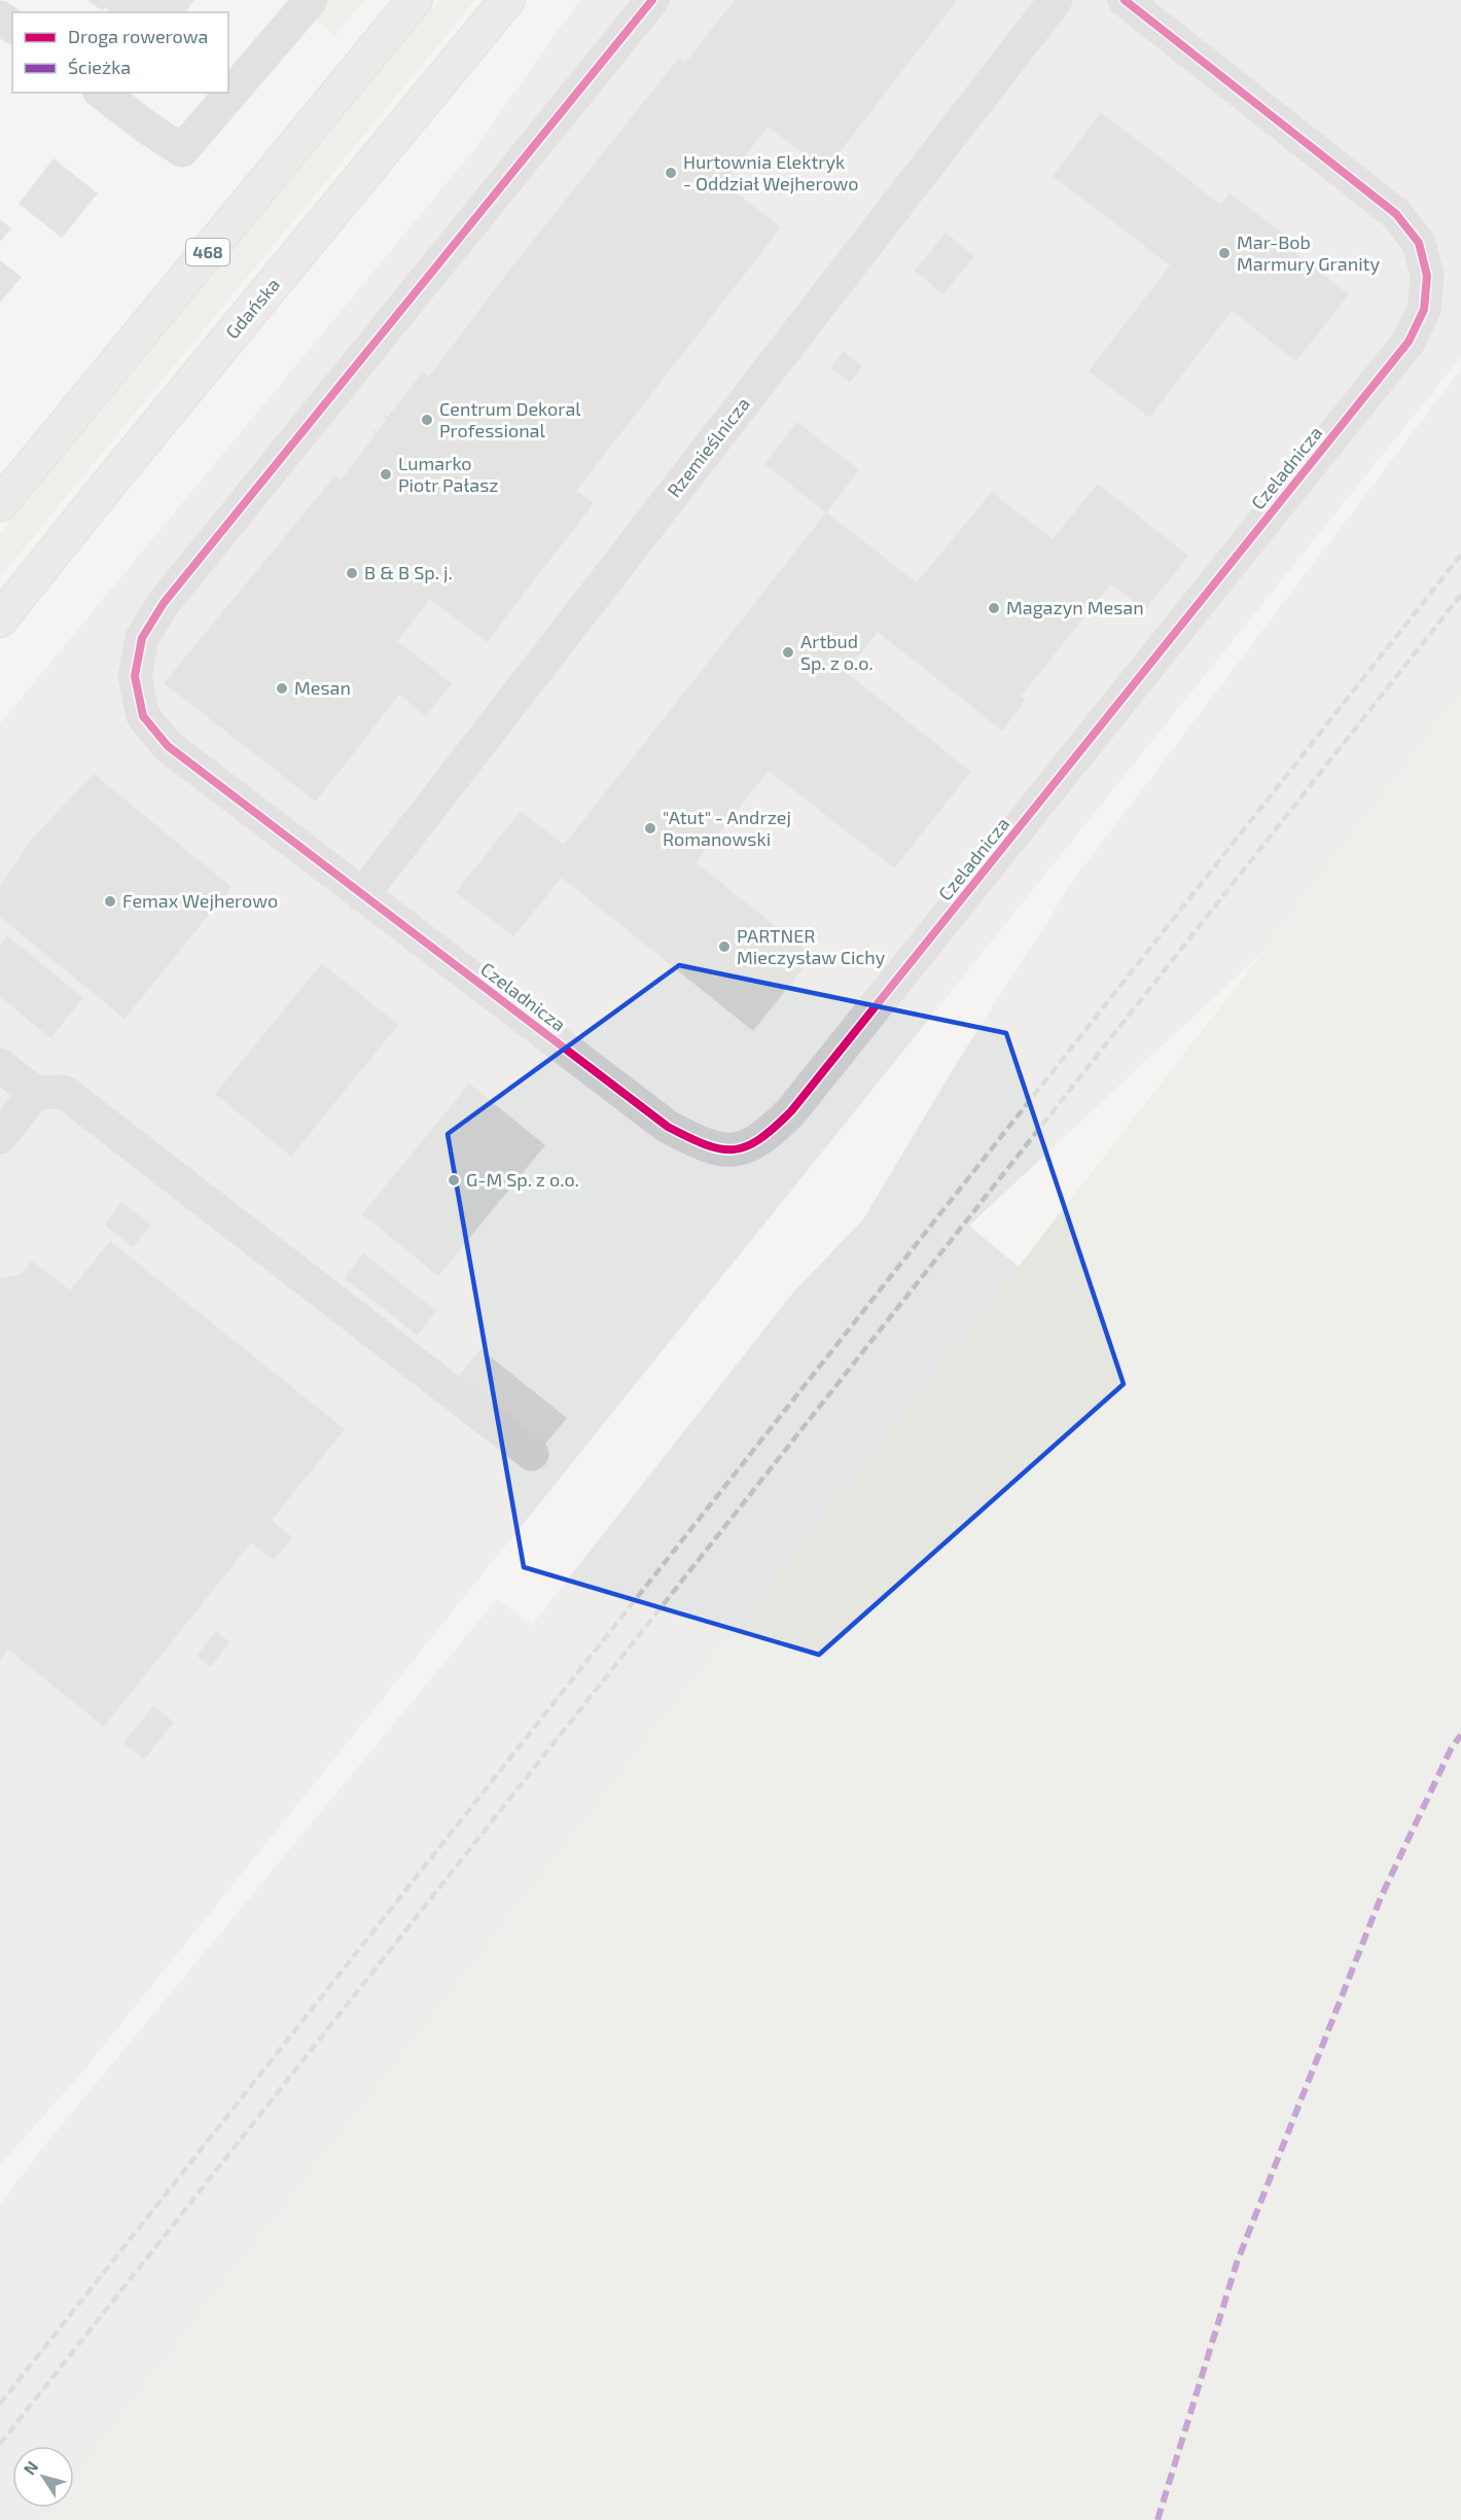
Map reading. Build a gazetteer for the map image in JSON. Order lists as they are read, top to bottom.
{
  "streets": {
    "main road": ["468", "Gdańska"],
    "street": ["Rzemieślnicza", "Czeladnicza"]
  },
  "crossings": [
    ["Rzemieślnicza", "Czeladnicza"]
  ],
  "places": [
    "Hurtownia Elektryk - Oddział Wejherowo",
    "Mar-Bob Marmury Granity",
    "Centrum Dekoral Professional",
    "Lumarko Piotr Pałasz",
    "B & B Sp. j.",
    "Magazyn Mesan",
    "Artbud Sp. z o.o.",
    "Mesan",
    "\"Atut\" - Andrzej Romanowski",
    "Femax Wejherowo",
    "PARTNER Mieczysław Cichy",
    "G-M Sp. z o.o."
  ],
  "legend": ["Droga rowerowa", "Ścieżka"],
  "north": "top left"
}
